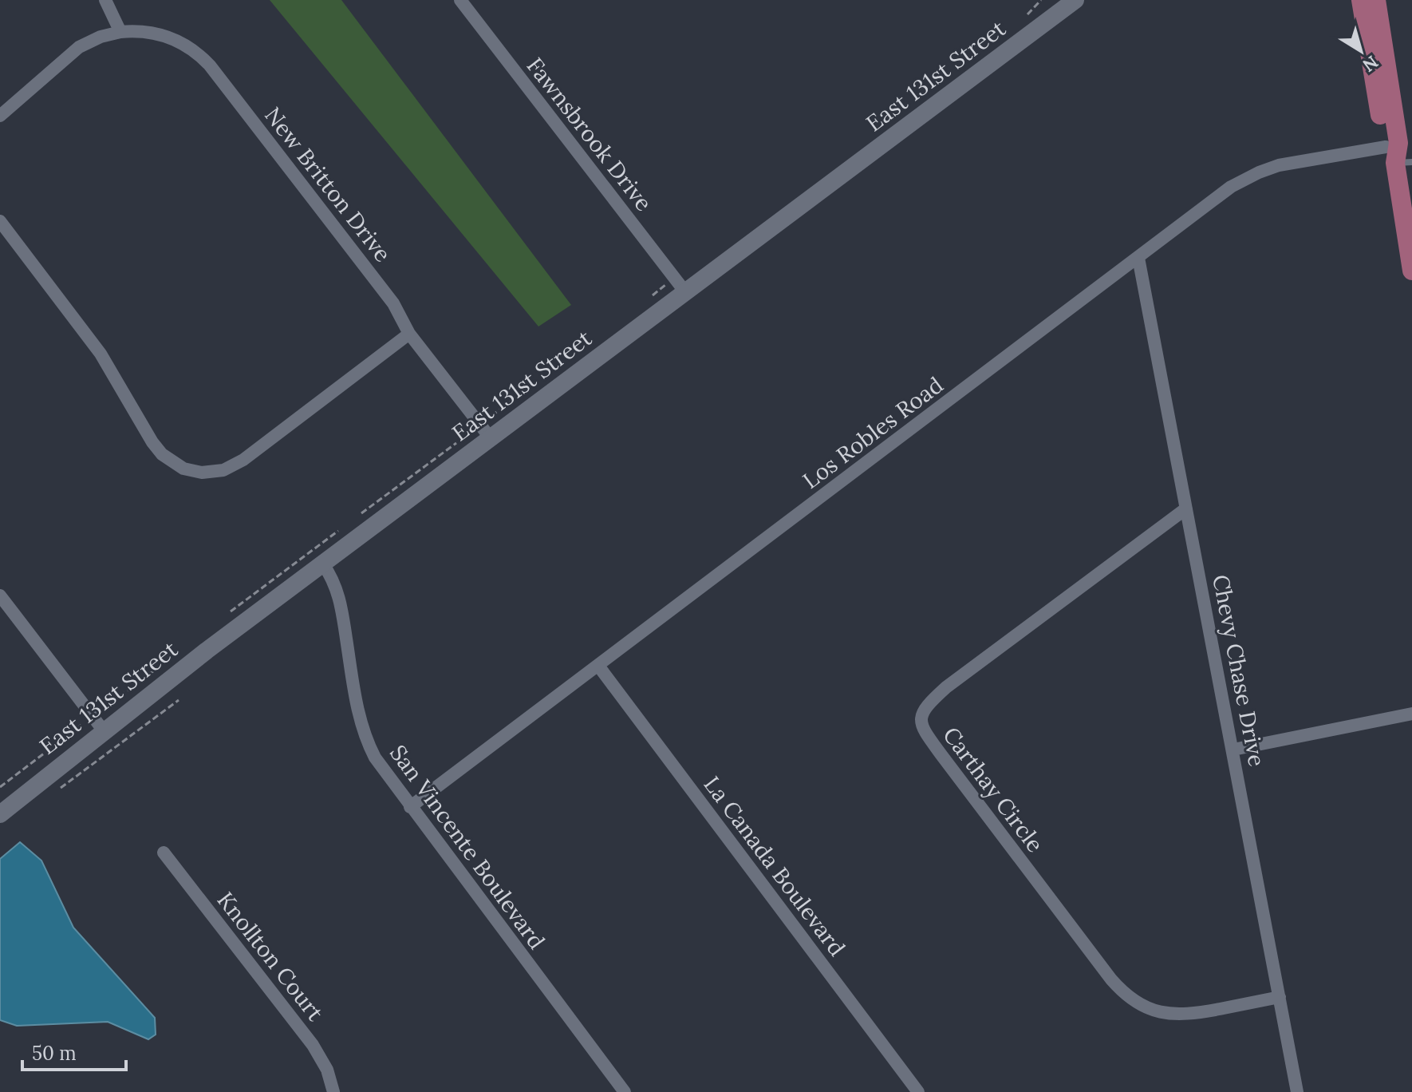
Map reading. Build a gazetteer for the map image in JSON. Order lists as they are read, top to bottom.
{
  "streets": {
    "street": [
      "East 131st Street",
      "Fawnsbrook Drive",
      "New Britton Drive",
      "Los Robles Road",
      "Chevy Chase Drive",
      "Carthay Circle",
      "San Vincente Boulevard",
      "La Canada Boulevard",
      "Knollton Court"
    ]
  },
  "crossings": [
    ["East 131st Street", "Fawnsbrook Drive"],
    ["East 131st Street", "New Britton Drive"],
    ["East 131st Street", "San Vincente Boulevard"],
    ["Los Robles Road", "Chevy Chase Drive"],
    ["Los Robles Road", "San Vincente Boulevard"],
    ["Los Robles Road", "La Canada Boulevard"],
    ["Chevy Chase Drive", "Carthay Circle"]
  ],
  "scale_bar": "50 m",
  "north": "bottom right"
}
